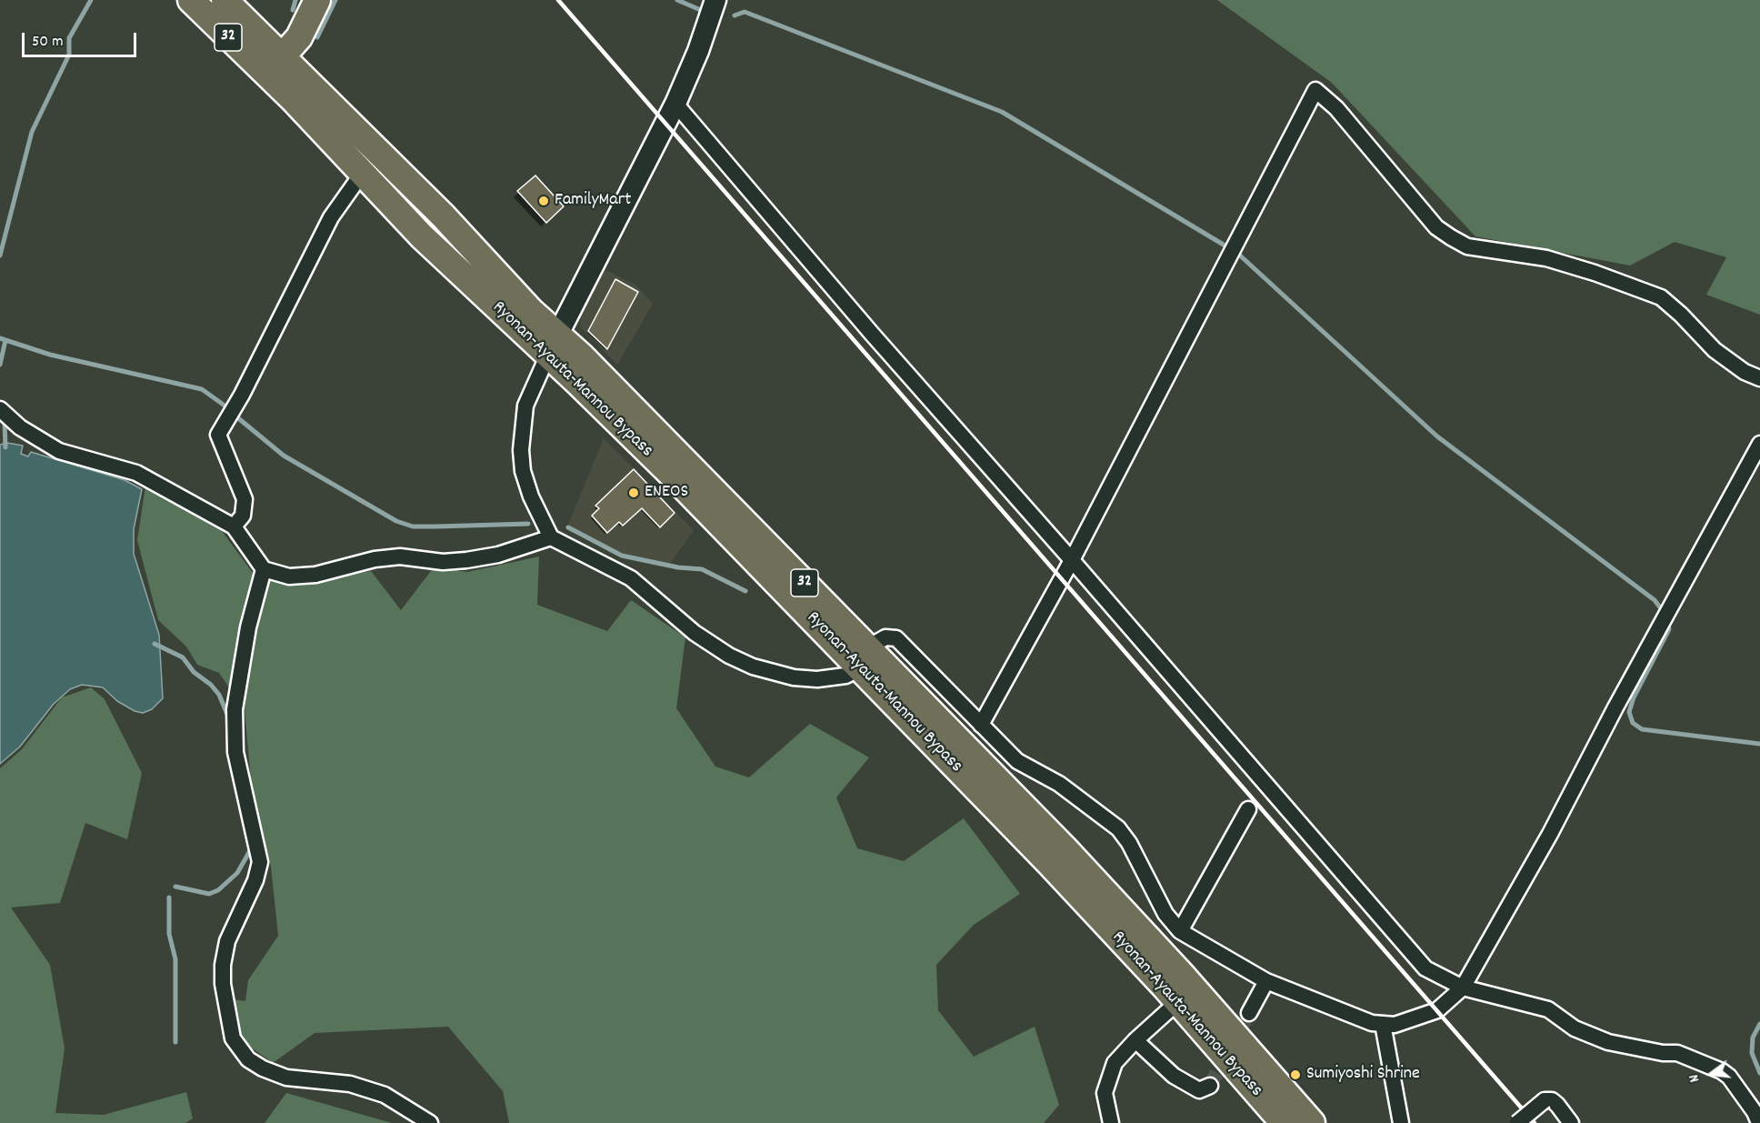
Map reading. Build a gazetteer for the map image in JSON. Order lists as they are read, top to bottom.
{
  "streets": {
    "highway": ["32", "Ryonan-Ayauta-Mannou Bypass"]
  },
  "places": ["FamilyMart", "ENEOS", "Sumiyoshi Shrine"],
  "scale_bar": "50 m",
  "north": "left"
}
